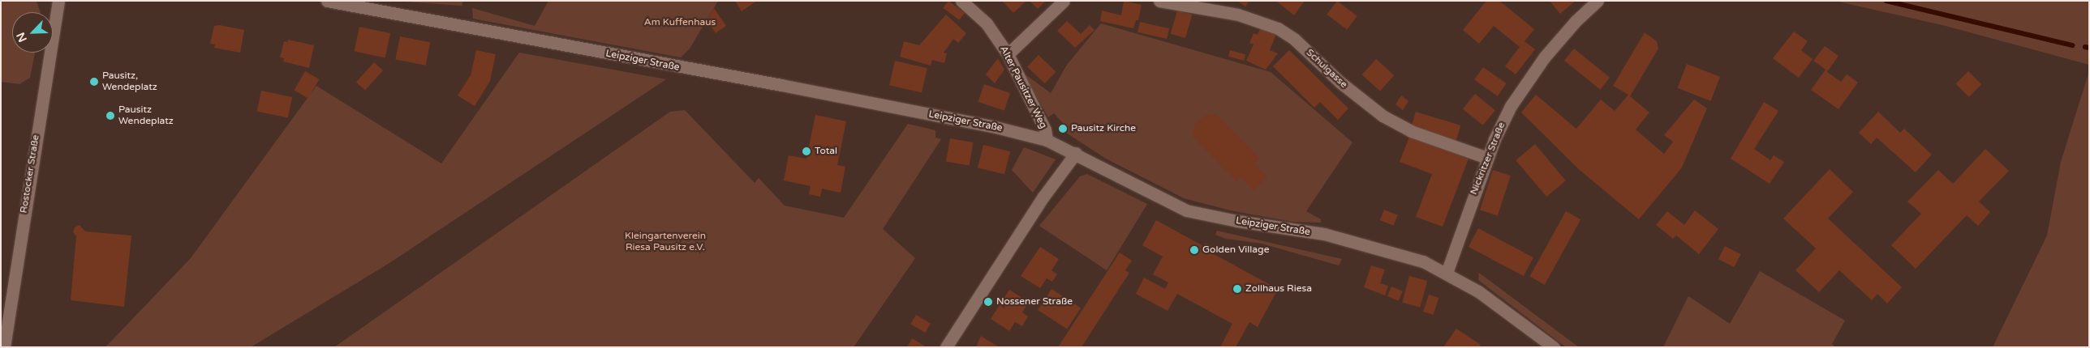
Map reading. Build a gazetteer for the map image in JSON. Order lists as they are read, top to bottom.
{
  "streets": {
    "street": [
      "Leipziger Straße",
      "Schulgasse",
      "Alter Pausitzer Weg",
      "Nickritzer Straße",
      "Rostocker Straße"
    ]
  },
  "crossings": [
    ["Leipziger Straße", "Alter Pausitzer Weg"],
    ["Leipziger Straße", "Nickritzer Straße"],
    ["Schulgasse", "Nickritzer Straße"]
  ],
  "parks": ["Am Kuffenhaus", "Kleingartenverein Riesa Pausitz e.V."],
  "places": [
    "Pausitz, Wendeplatz",
    "Pausitz Wendeplatz",
    "Pausitz Kirche",
    "Total",
    "Golden Village",
    "Zollhaus Riesa",
    "Nossener Straße"
  ],
  "north": "bottom left"
}
